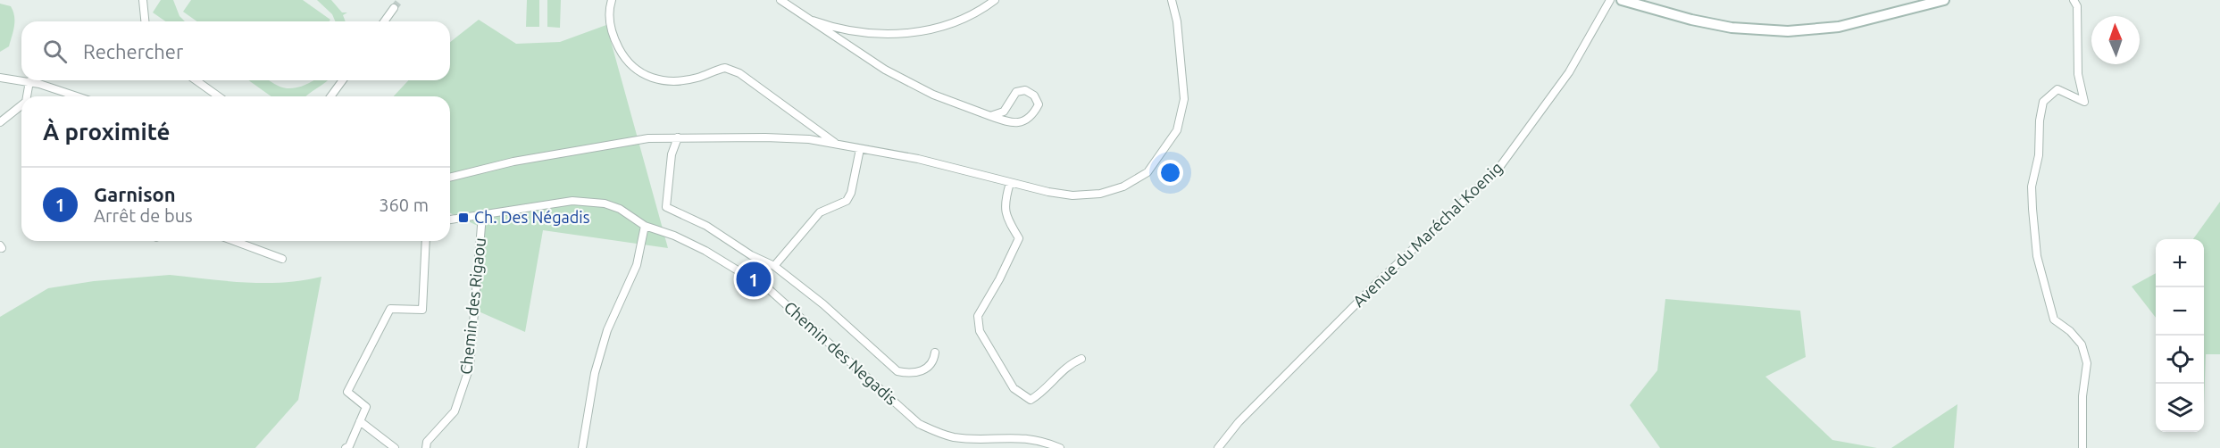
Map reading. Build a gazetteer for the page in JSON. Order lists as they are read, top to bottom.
{
  "streets": {
    "street": ["Avenue du Maréchal Koenig", "Chemin des Rigaou", "Chemin des Negadis"]
  },
  "crossings": [
    ["Chemin des Rigaou", "Chemin des Negadis"]
  ],
  "places": {
    "transit": ["Ch. Des Négadis"]
  },
  "north": "top",
  "page": {
    "search": "Rechercher",
    "heading": "À proximité",
    "list": [
      {
        "mark": "1",
        "name": "Garnison",
        "note": "Arrêt de bus",
        "value": "360 m"
      }
    ],
    "map_buttons": ["+", "−"],
    "pins": "1"
  }
}
